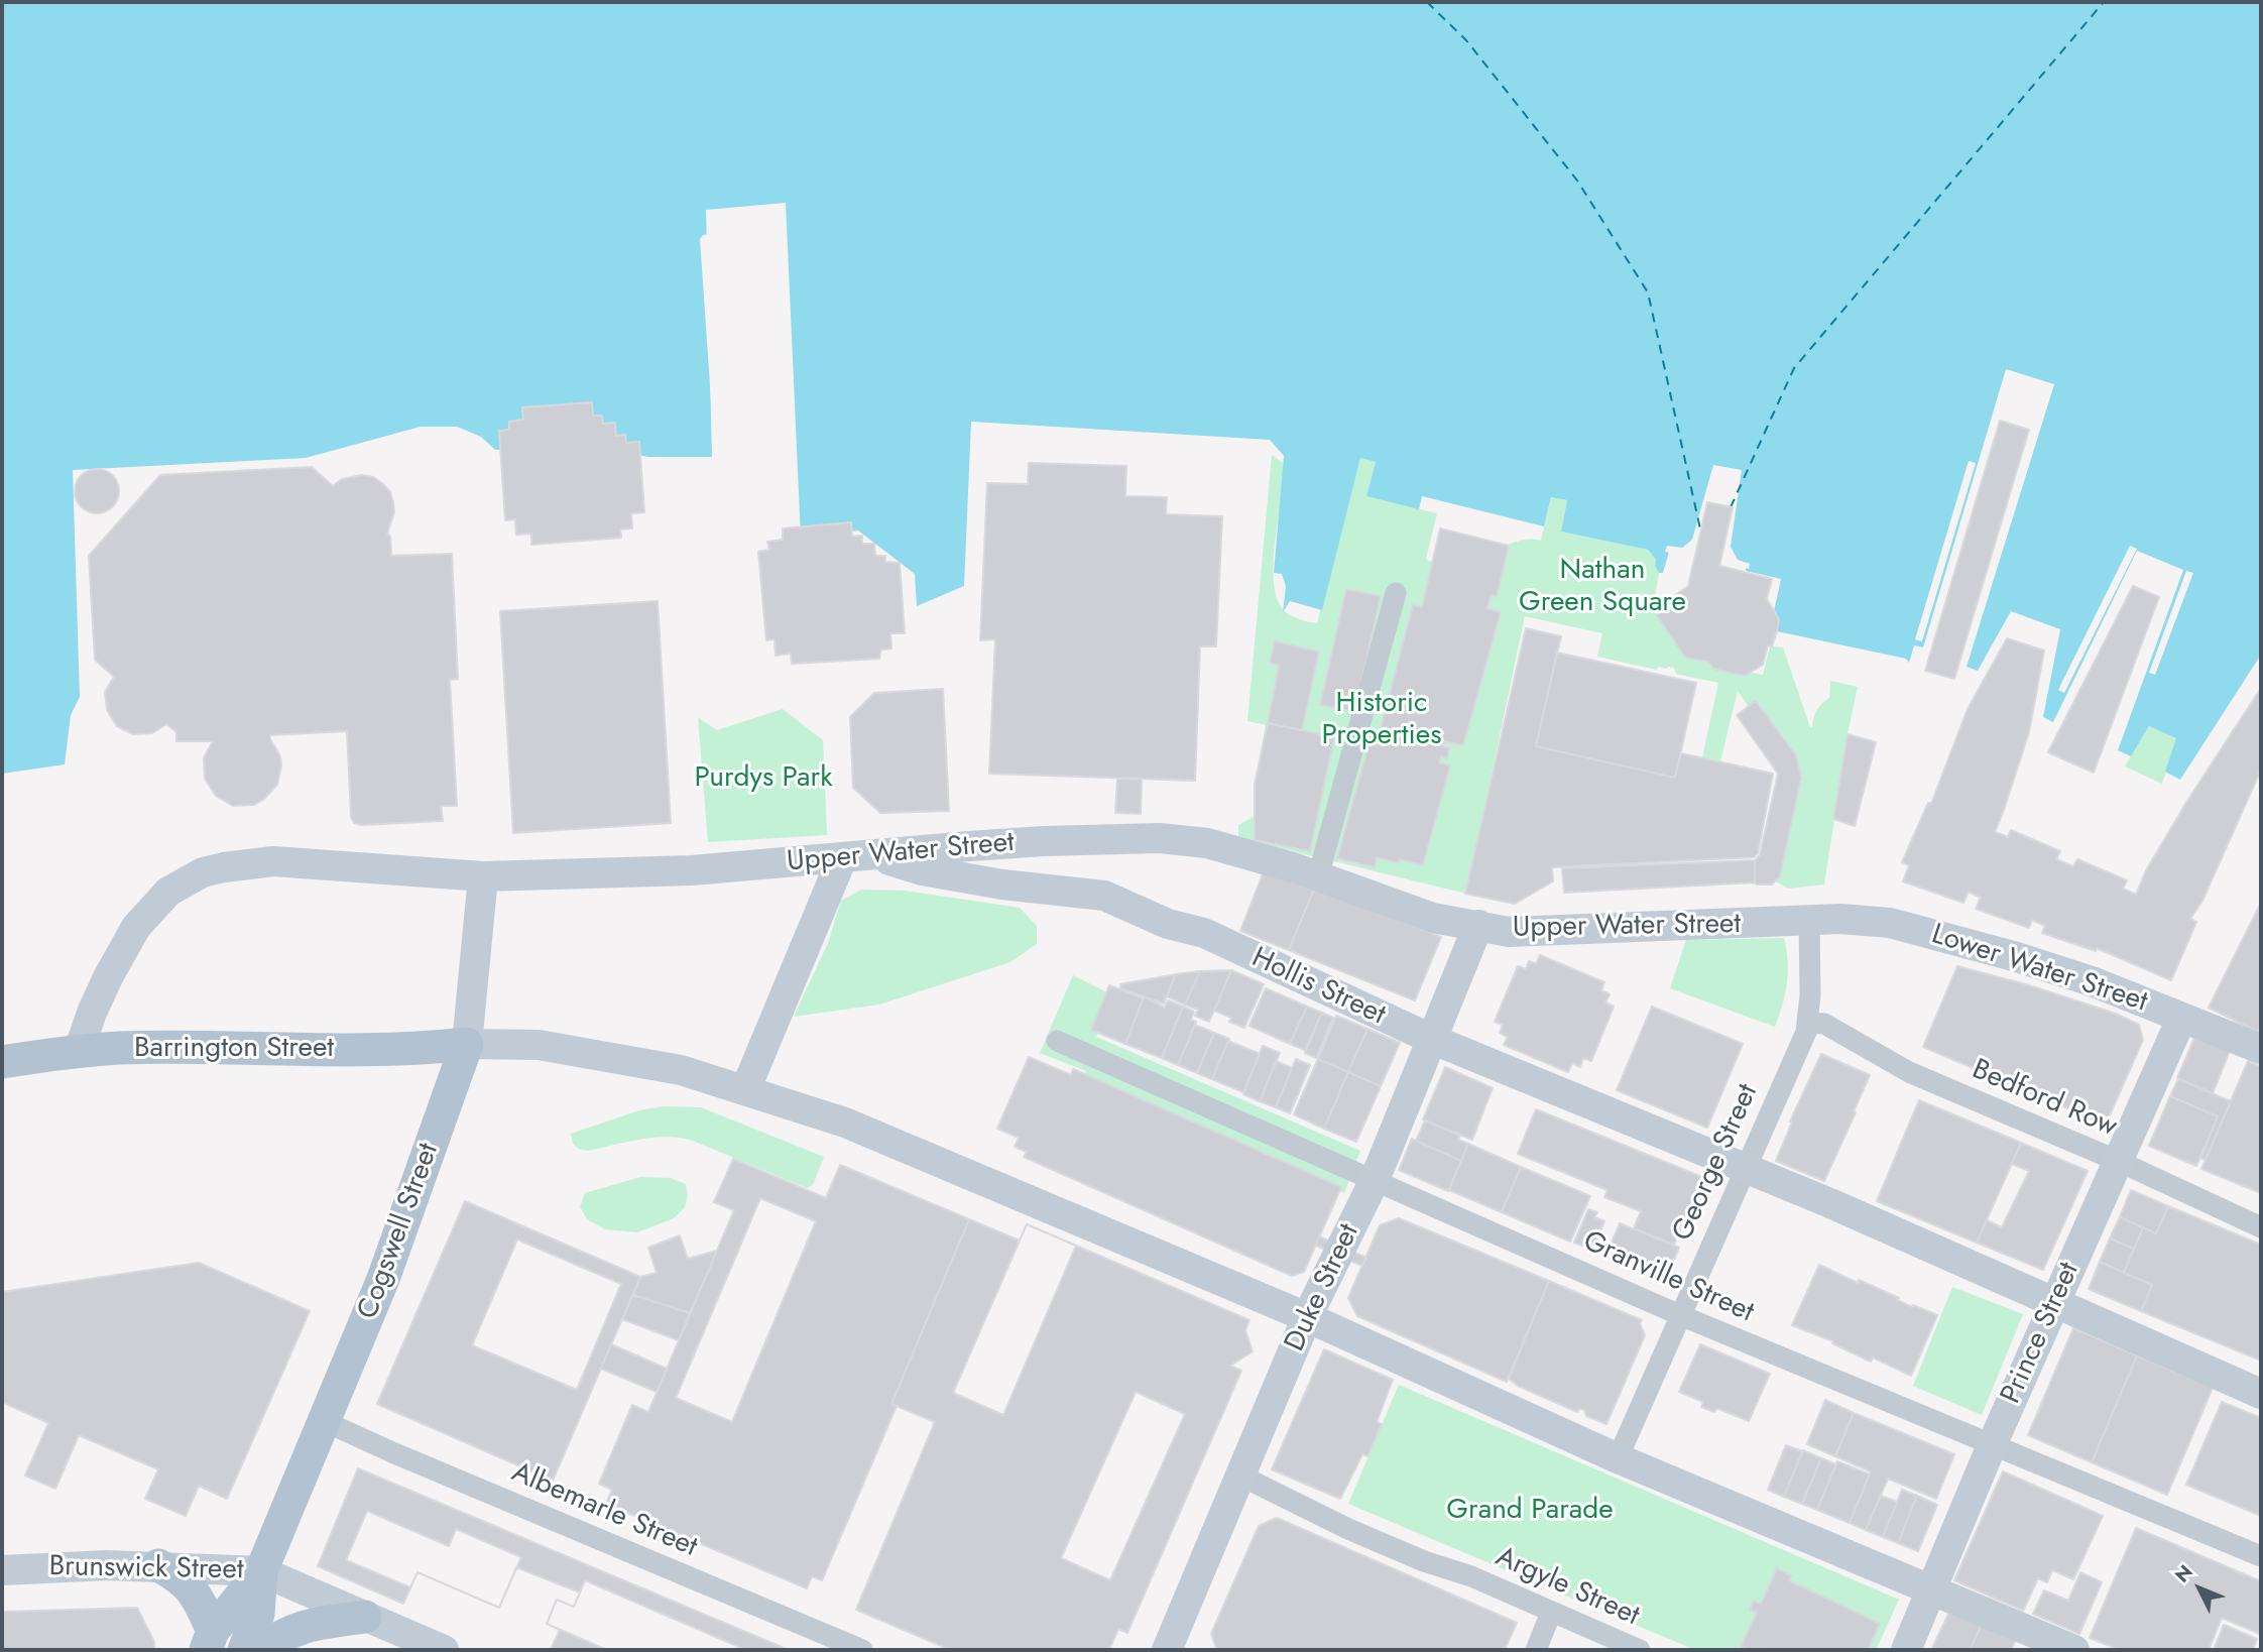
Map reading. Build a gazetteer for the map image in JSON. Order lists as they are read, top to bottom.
{
  "streets": {
    "main road": ["Barrington Street", "Cogswell Street"],
    "street": [
      "Upper Water Street",
      "Lower Water Street",
      "Hollis Street",
      "Bedford Row",
      "George Street",
      "Granville Street",
      "Duke Street",
      "Prince Street",
      "Albemarle Street",
      "Brunswick Street",
      "Argyle Street"
    ]
  },
  "crossings": [
    ["Upper Water Street", "Lower Water Street"],
    ["Upper Water Street", "Hollis Street"],
    ["Upper Water Street", "Barrington Street"],
    ["Upper Water Street", "George Street"],
    ["Upper Water Street", "Cogswell Street"],
    ["Upper Water Street", "Duke Street"],
    ["Lower Water Street", "George Street"],
    ["Lower Water Street", "Prince Street"],
    ["Hollis Street", "George Street"],
    ["Hollis Street", "Duke Street"],
    ["Hollis Street", "Prince Street"],
    ["Barrington Street", "Cogswell Street"],
    ["Bedford Row", "George Street"],
    ["Bedford Row", "Prince Street"],
    ["George Street", "Granville Street"],
    ["Cogswell Street", "Albemarle Street"],
    ["Cogswell Street", "Brunswick Street"],
    ["Granville Street", "Duke Street"],
    ["Granville Street", "Prince Street"],
    ["Duke Street", "Argyle Street"]
  ],
  "parks": [
    "Nathan Green Square",
    "Historic Properties",
    "Purdys Park",
    "Grand Parade"
  ],
  "north": "top left"
}
